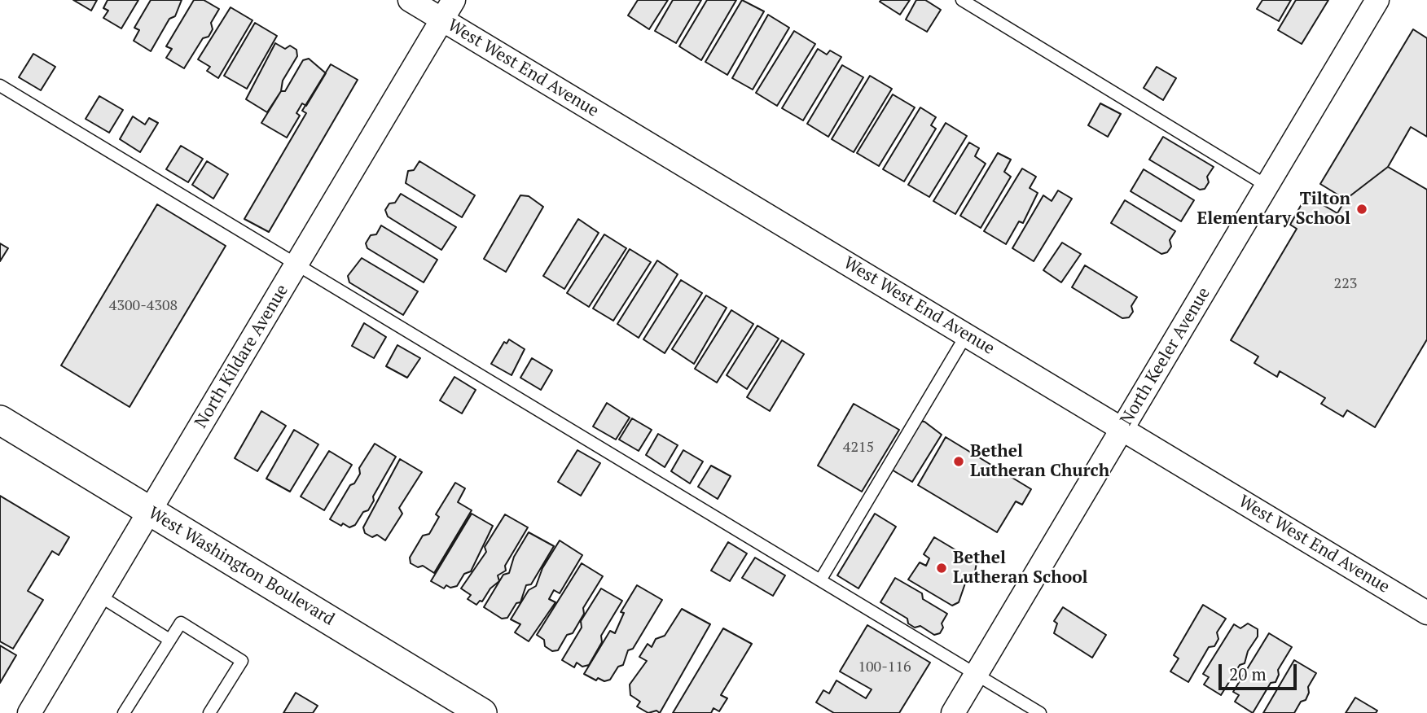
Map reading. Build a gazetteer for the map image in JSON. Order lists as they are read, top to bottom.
{
  "streets": {
    "street": [
      "West West End Avenue",
      "North Kildare Avenue",
      "North Keeler Avenue",
      "West Washington Boulevard"
    ]
  },
  "crossings": [
    ["West West End Avenue", "North Kildare Avenue"],
    ["West West End Avenue", "North Keeler Avenue"],
    ["North Kildare Avenue", "West Washington Boulevard"]
  ],
  "places": ["Tilton Elementary School", "Bethel Lutheran Church", "Bethel Lutheran School"],
  "house_numbers": [
    "223",
    "4300-4308",
    "4215",
    "100-116"
  ],
  "scale_bar": "20 m"
}
